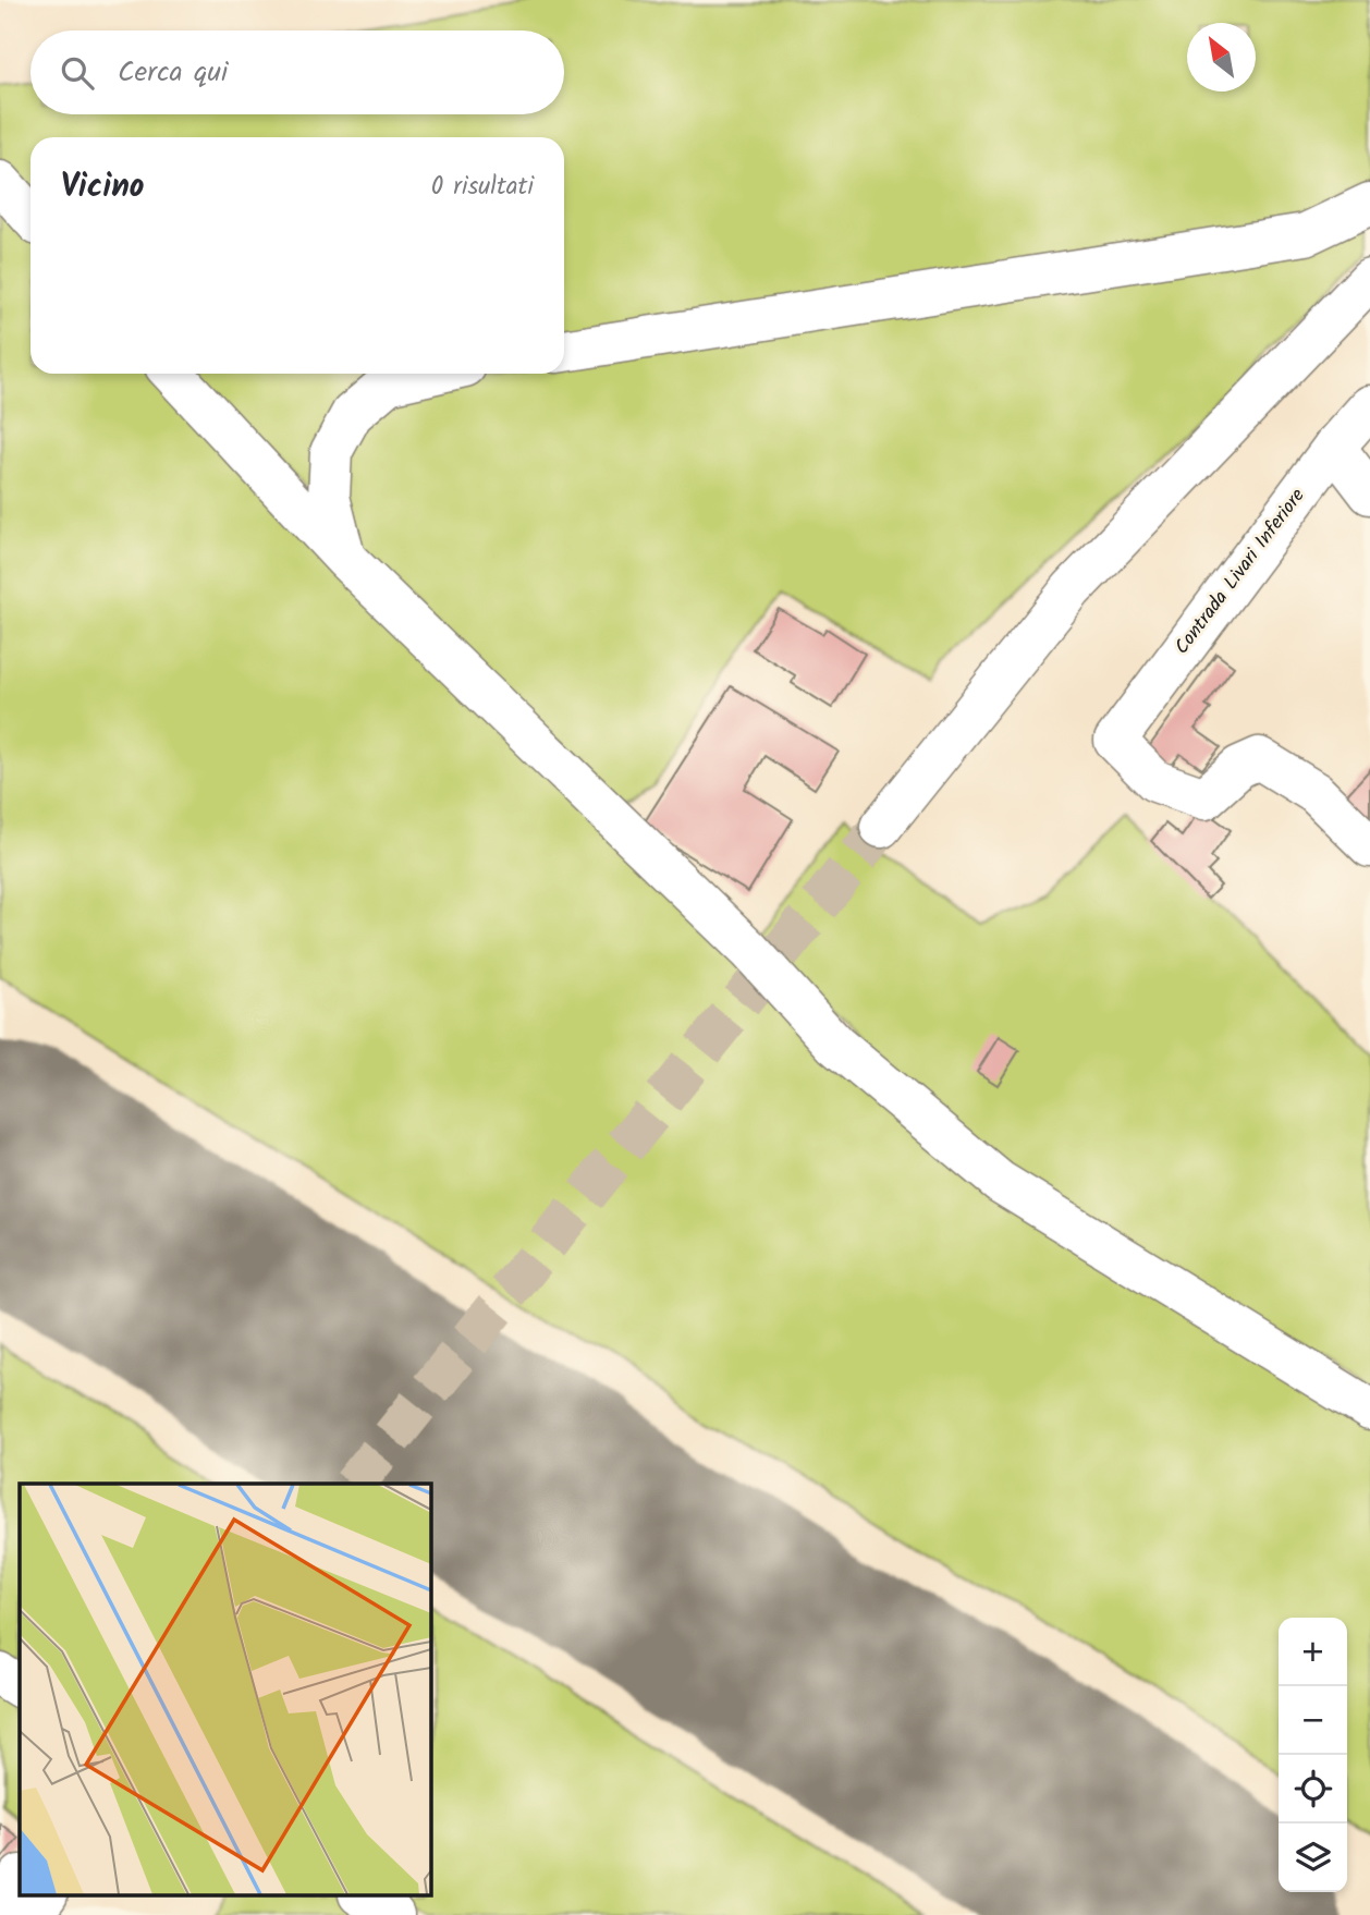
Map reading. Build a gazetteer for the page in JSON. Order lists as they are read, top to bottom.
{
  "streets": {
    "street": ["Contrada Livari Inferiore"]
  },
  "north": "top left",
  "page": {
    "search": "Cerca qui",
    "heading": ["Vicino", "0 risultati"],
    "map_buttons": ["+", "−"]
  }
}
